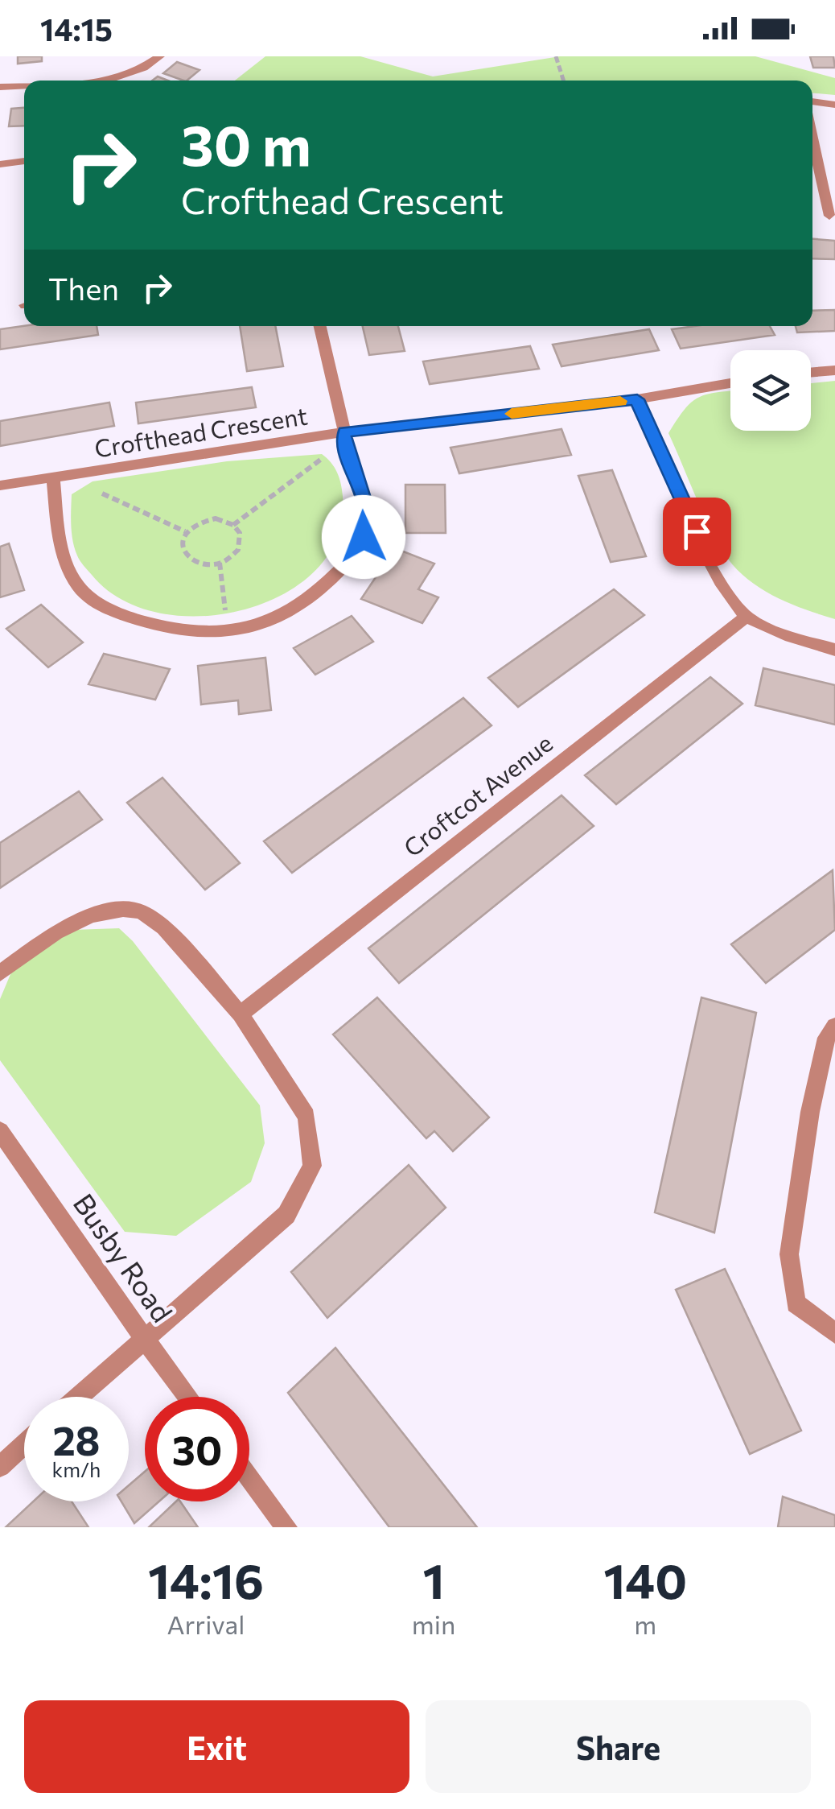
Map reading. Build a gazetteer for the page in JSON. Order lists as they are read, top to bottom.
{
  "streets": {
    "street": ["Crofthead Crescent", "Croftcot Avenue", "Busby Road"]
  },
  "page": {
    "status": "14:15",
    "turn": ["30 m", "Crofthead Crescent"],
    "then": "Then",
    "speed": "28 km/h",
    "limit": "30",
    "eta": [
      "14:16",
      "Arrival",
      "1",
      "min",
      "140",
      "m"
    ],
    "buttons": ["Exit", "Share"]
  }
}
